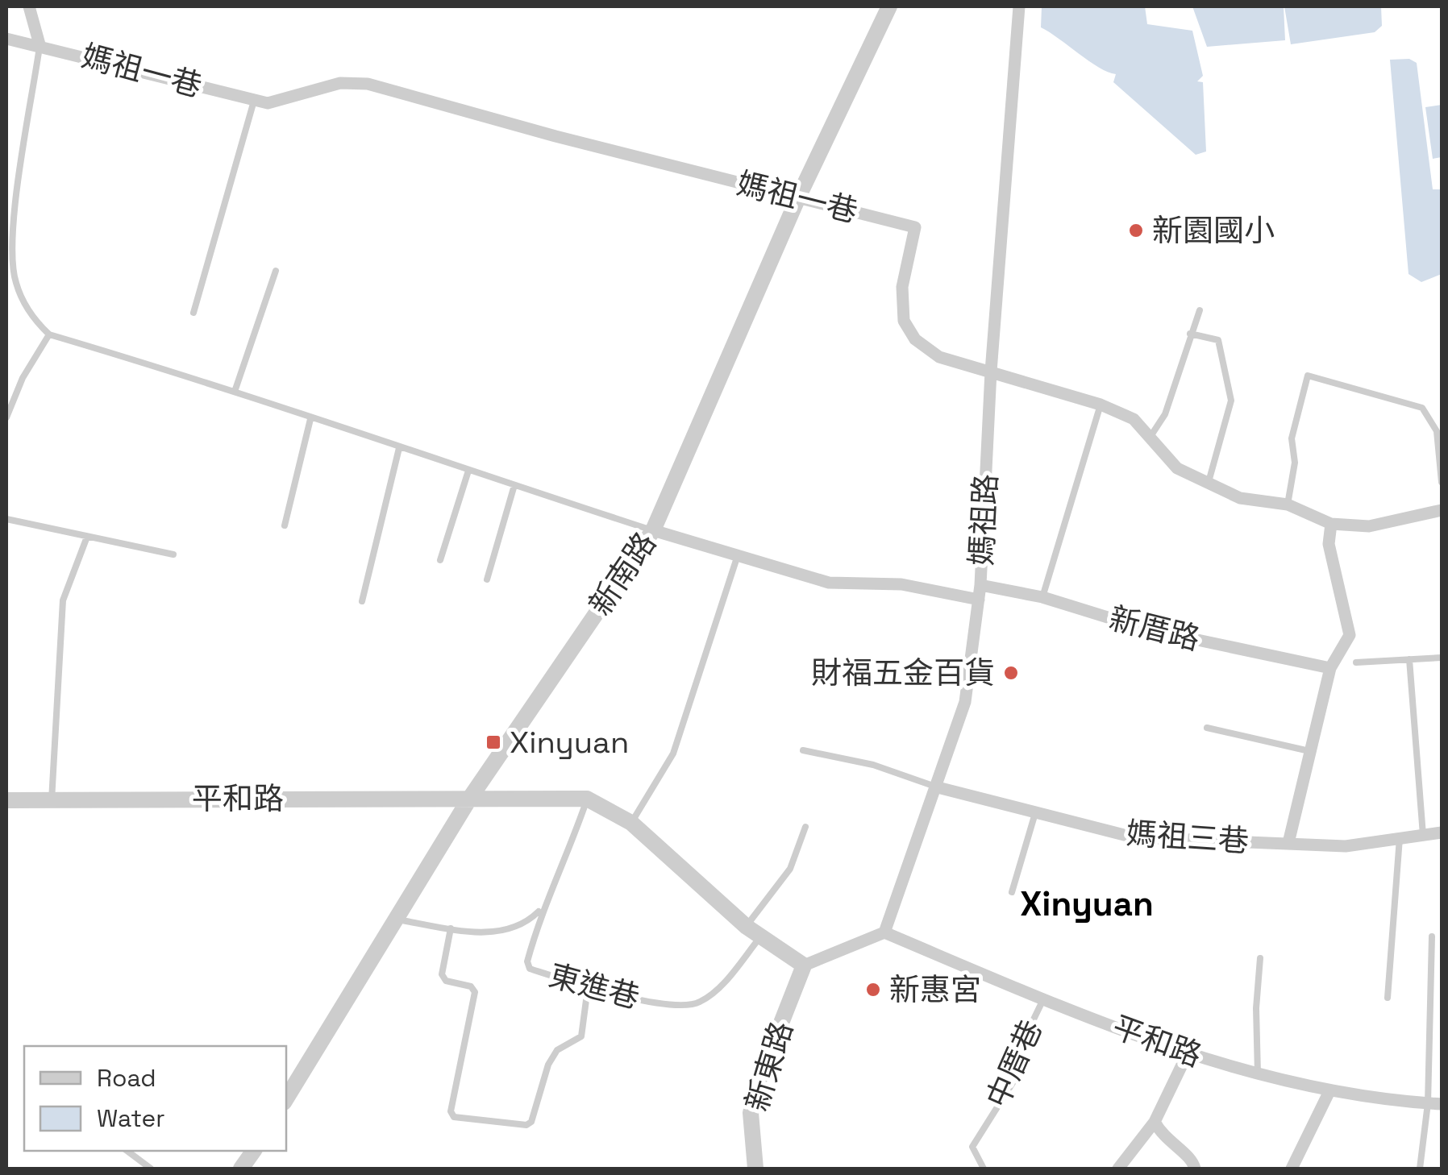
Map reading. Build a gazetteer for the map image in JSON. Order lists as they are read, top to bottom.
{
  "streets": {
    "street": [
      "媽祖一巷",
      "媽祖路",
      "新南路",
      "新厝路",
      "平和路",
      "媽祖三巷",
      "新東路"
    ],
    "lane": ["東進巷", "中厝巷"]
  },
  "crossings": [
    ["媽祖一巷", "媽祖路"],
    ["媽祖一巷", "新南路"],
    ["媽祖路", "新厝路"],
    ["媽祖路", "平和路"],
    ["媽祖路", "媽祖三巷"],
    ["新南路", "平和路"],
    ["平和路", "東進巷"],
    ["平和路", "中厝巷"]
  ],
  "districts": ["Xinyuan"],
  "places": {
    "other": ["新園國小", "財福五金百貨", "新惠宮"],
    "transit": ["Xinyuan"]
  },
  "legend": ["Road", "Water"]
}
